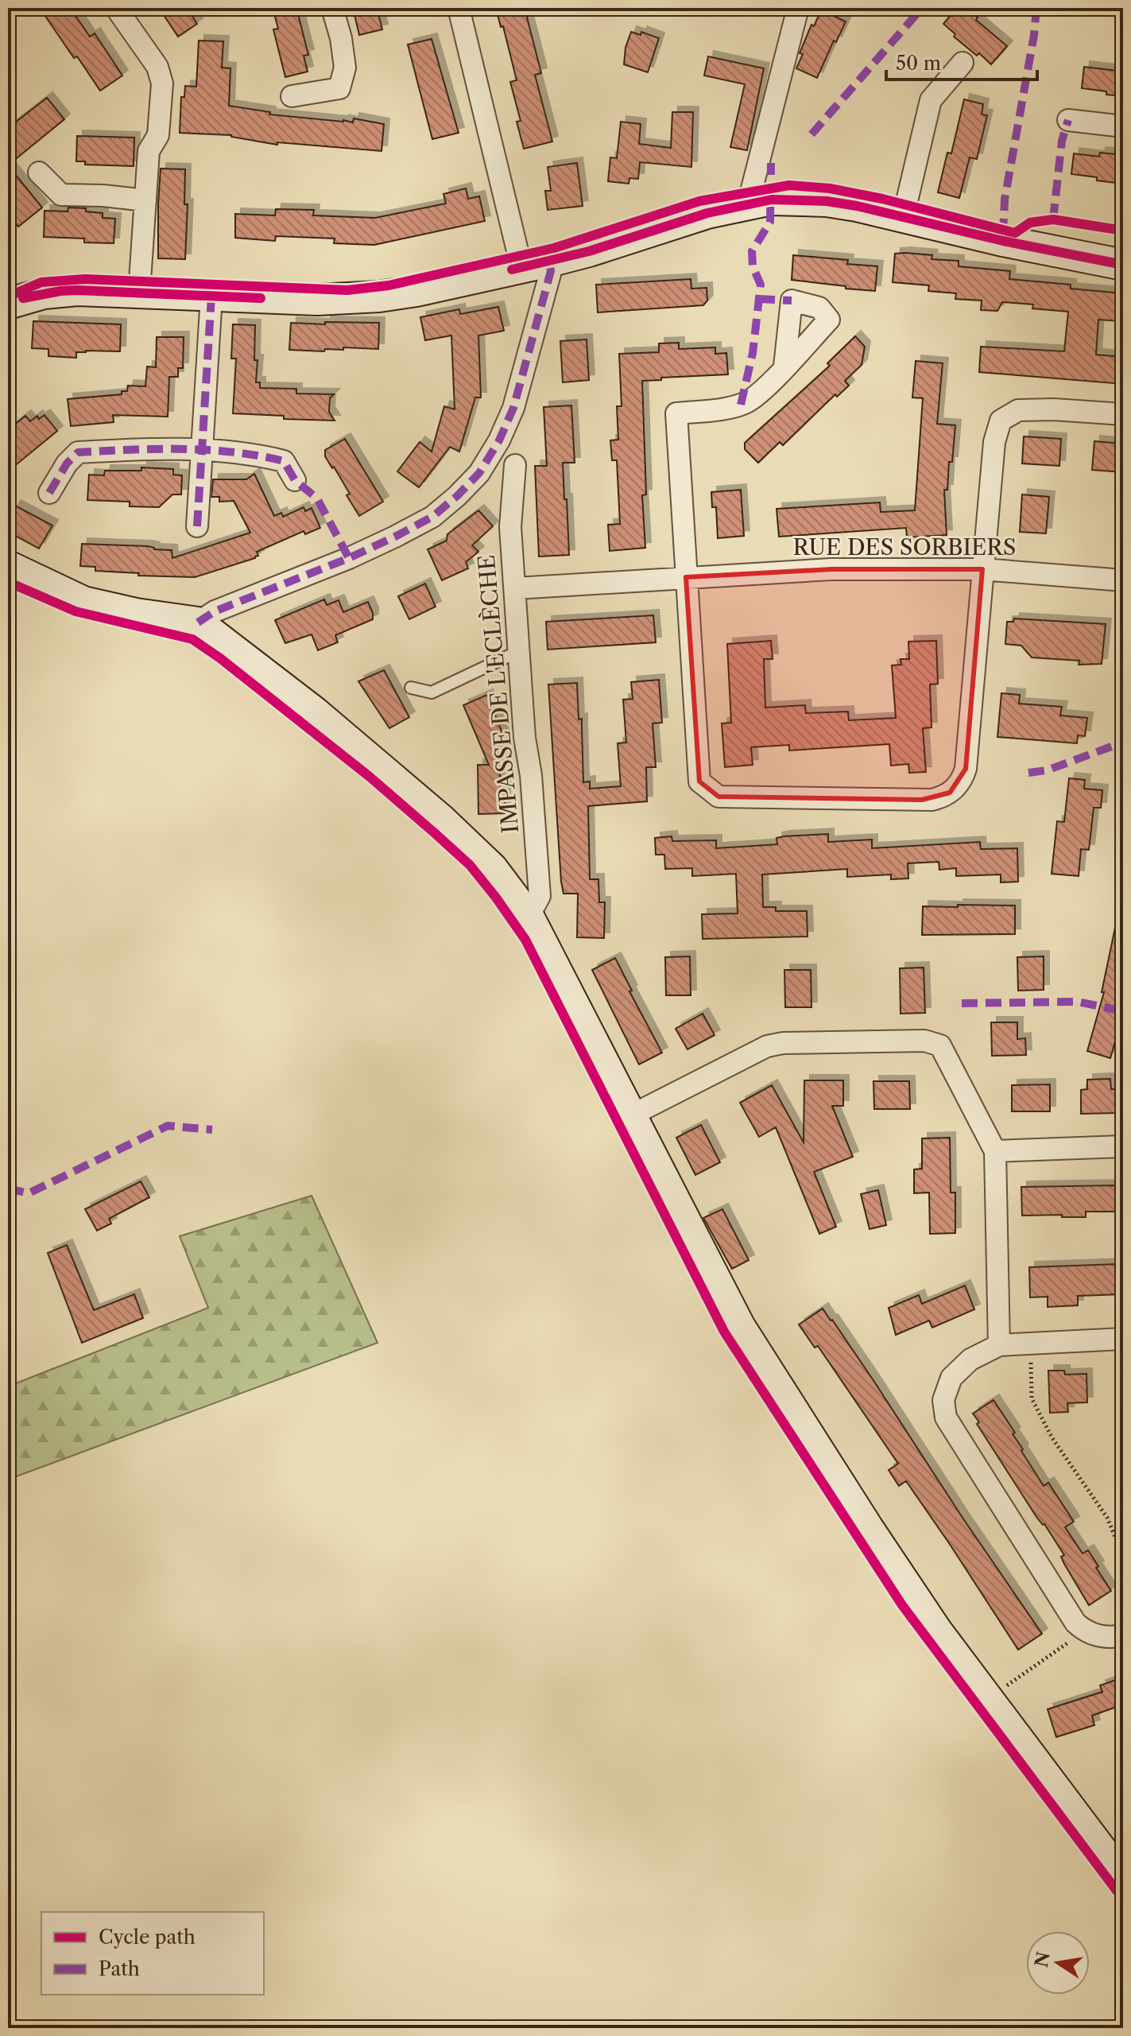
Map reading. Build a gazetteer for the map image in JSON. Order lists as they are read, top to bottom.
{
  "streets": {
    "street": ["RUE DES SORBIERS", "IMPASSE DE L'ECLÈCHE"]
  },
  "crossings": [
    ["RUE DES SORBIERS", "IMPASSE DE L'ECLÈCHE"]
  ],
  "legend": ["Cycle path", "Path"],
  "scale_bar": "50 m",
  "north": "left"
}
